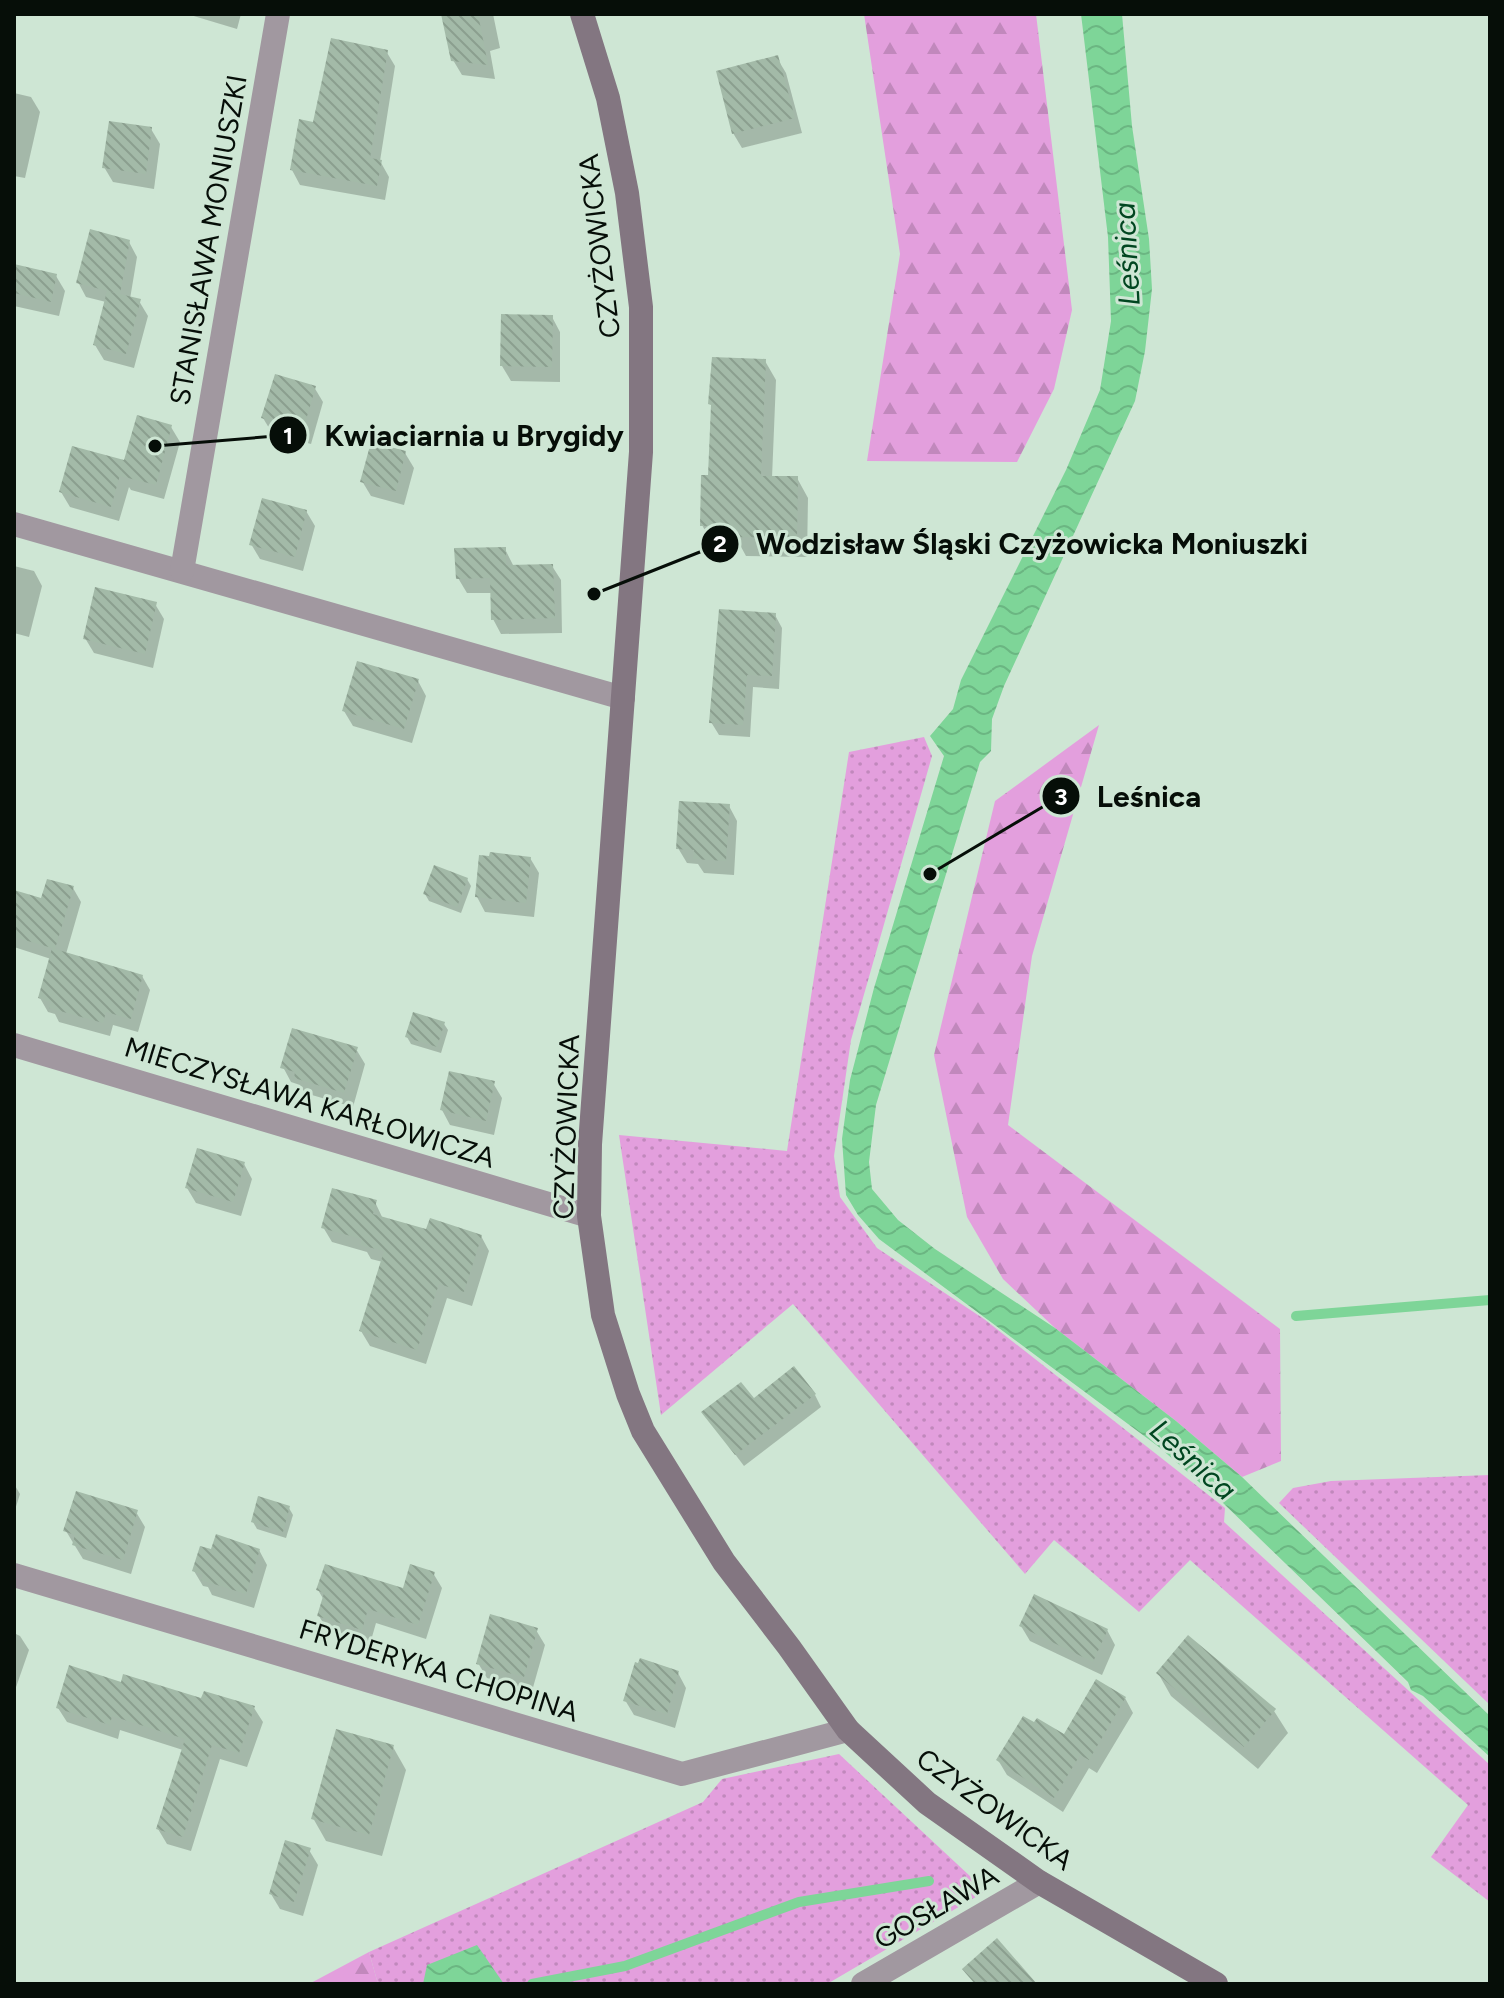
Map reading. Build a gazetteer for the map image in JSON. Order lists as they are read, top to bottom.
{
  "streets": {
    "street": [
      "STANISŁAWA MONIUSZKI",
      "CZYŻOWICKA",
      "MIECZYSŁAWA KARŁOWICZA",
      "FRYDERYKA CHOPINA",
      "GOSŁAWA"
    ]
  },
  "crossings": [
    ["CZYŻOWICKA", "MIECZYSŁAWA KARŁOWICZA"],
    ["CZYŻOWICKA", "FRYDERYKA CHOPINA"],
    ["CZYŻOWICKA", "GOSŁAWA"]
  ],
  "water": ["Leśnica"],
  "places": ["Kwiaciarnia u Brygidy", "Wodzisław Śląski Czyżowicka Moniuszki", "Leśnica"]
}
